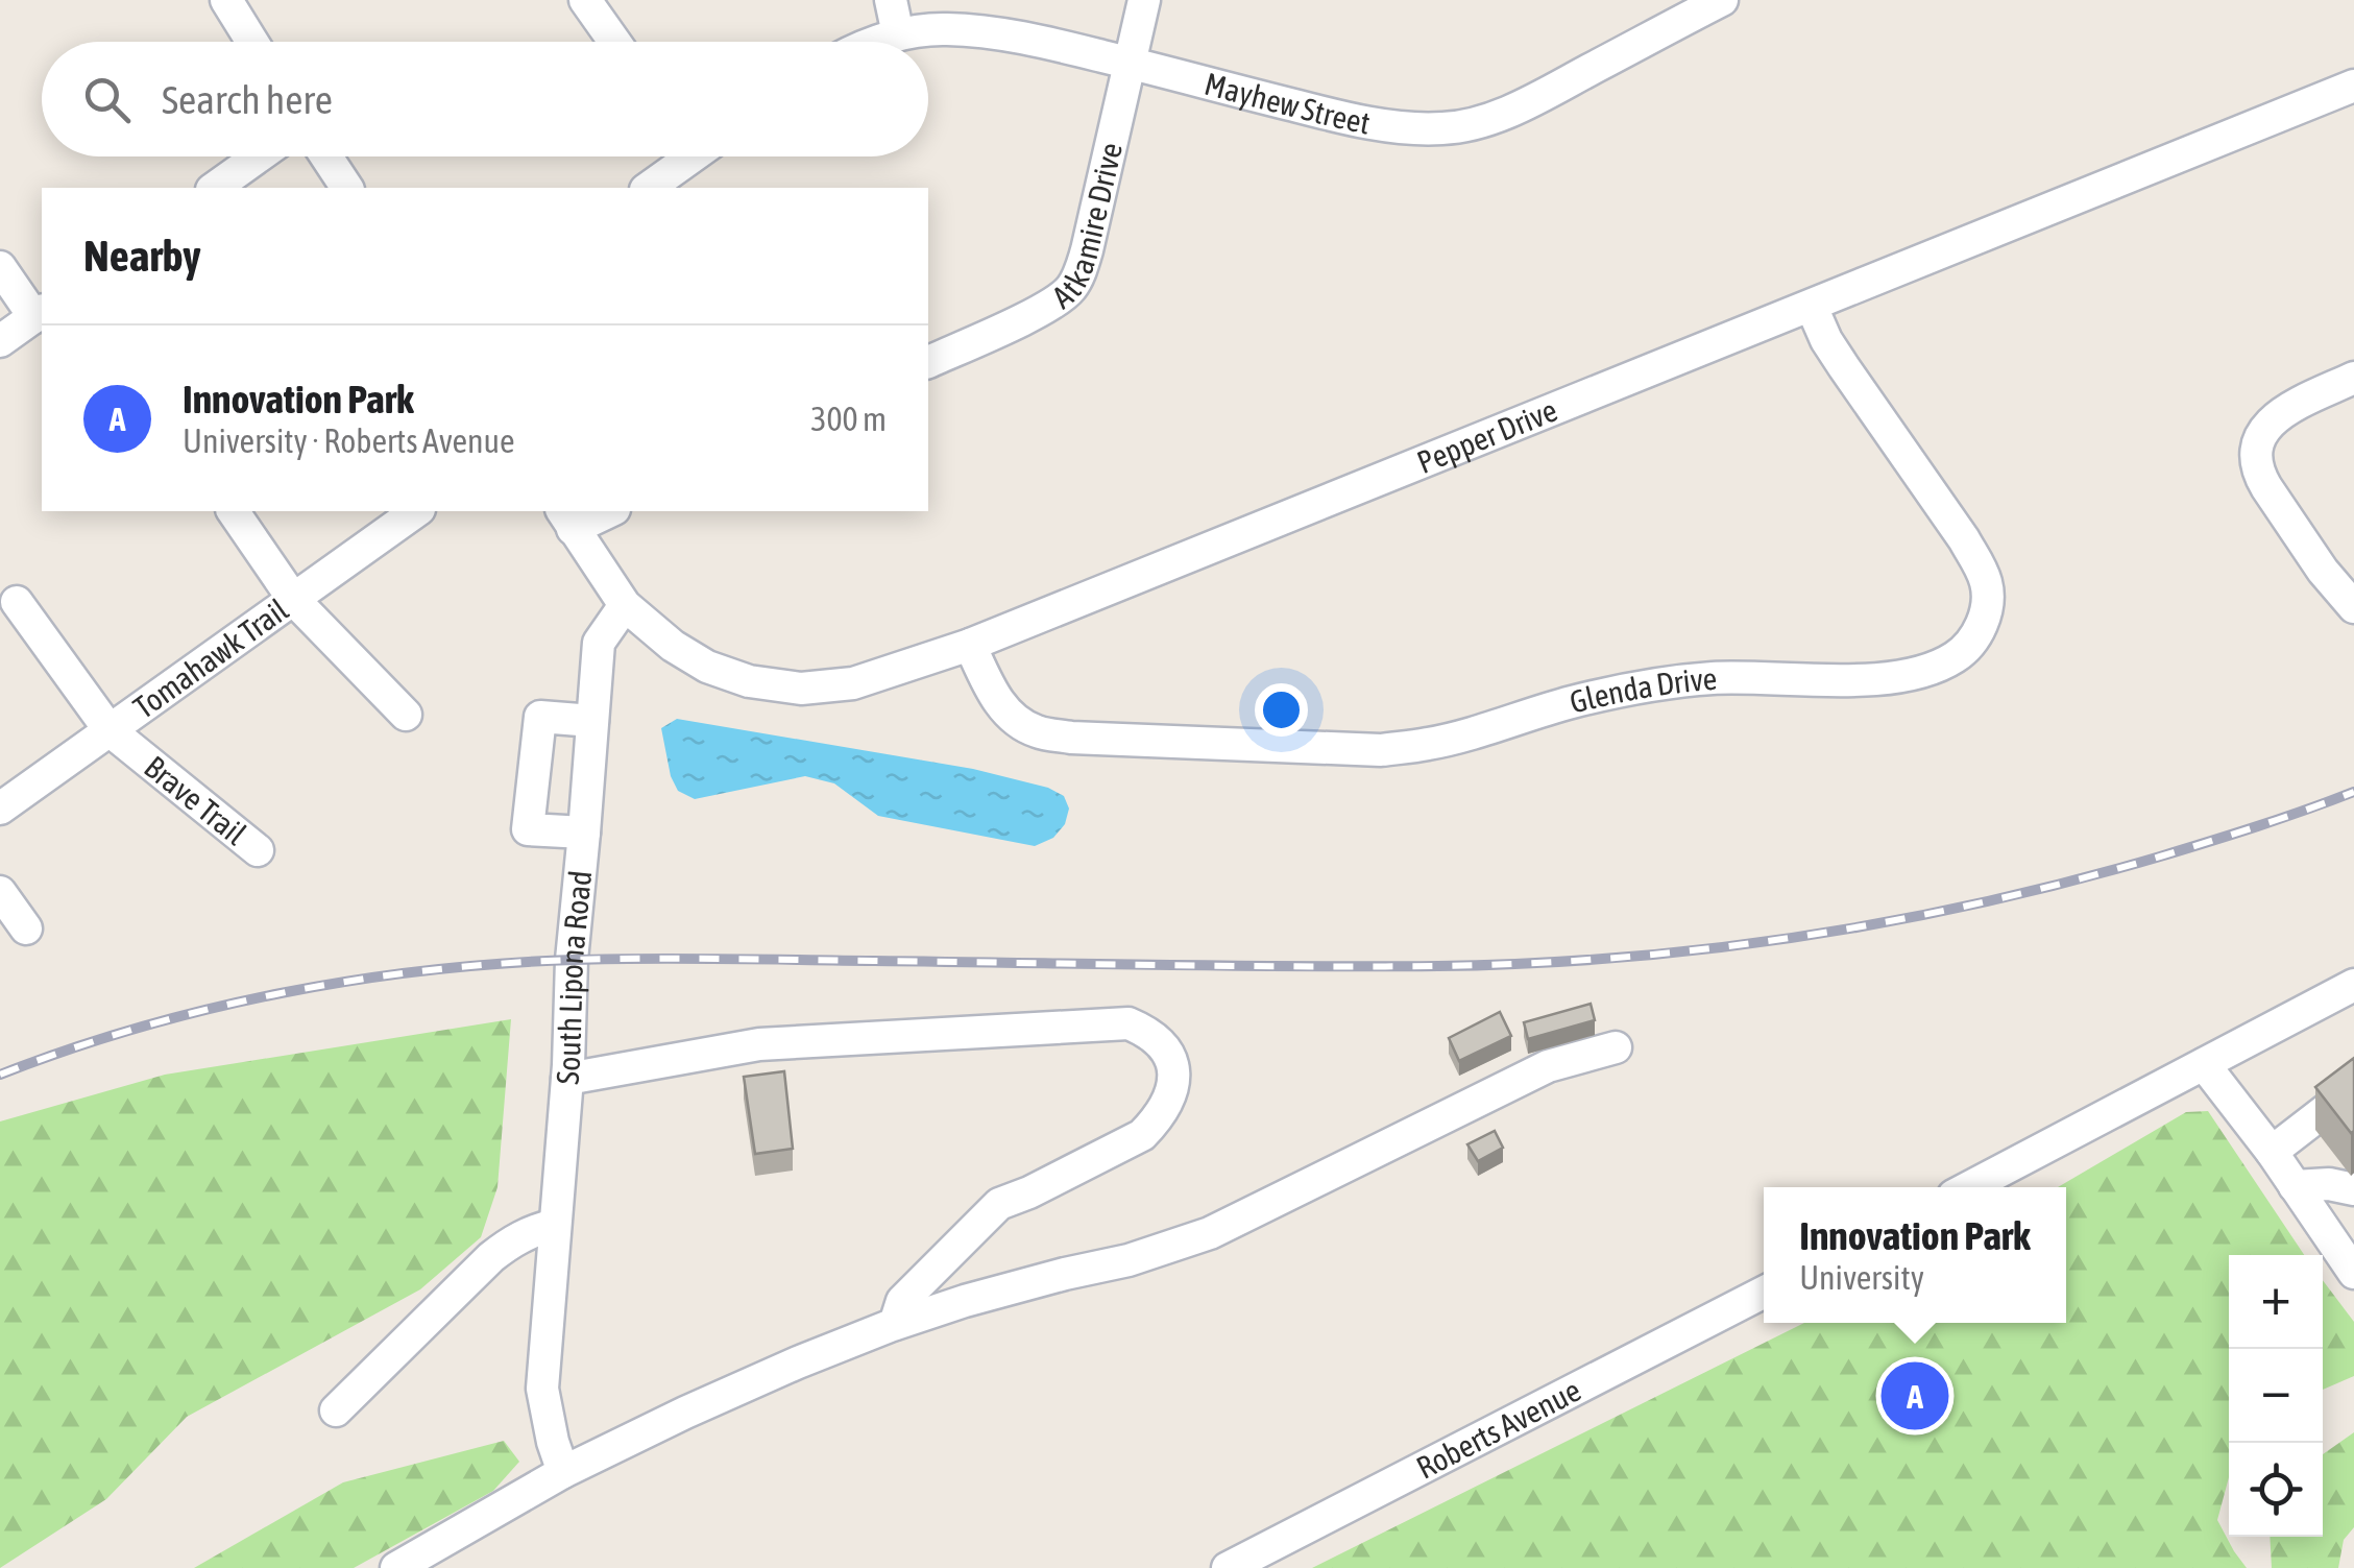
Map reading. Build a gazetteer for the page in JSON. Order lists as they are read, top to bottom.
{
  "streets": {
    "street": [
      "Mayhew Street",
      "Atkamire Drive",
      "Pepper Drive",
      "Tomahawk Trail",
      "Glenda Drive",
      "Brave Trail",
      "South Lipona Road",
      "Roberts Avenue"
    ]
  },
  "crossings": [
    ["Mayhew Street", "Atkamire Drive"],
    ["Pepper Drive", "Glenda Drive"],
    ["Pepper Drive", "South Lipona Road"],
    ["Tomahawk Trail", "Brave Trail"]
  ],
  "page": {
    "search": "Search here",
    "heading": "Nearby",
    "list": [
      {
        "mark": "A",
        "name": "Innovation Park",
        "note": "University · Roberts Avenue",
        "value": "300 m"
      }
    ],
    "popup": ["Innovation Park", "University"],
    "map_buttons": ["+", "−"],
    "pins": "A"
  }
}
